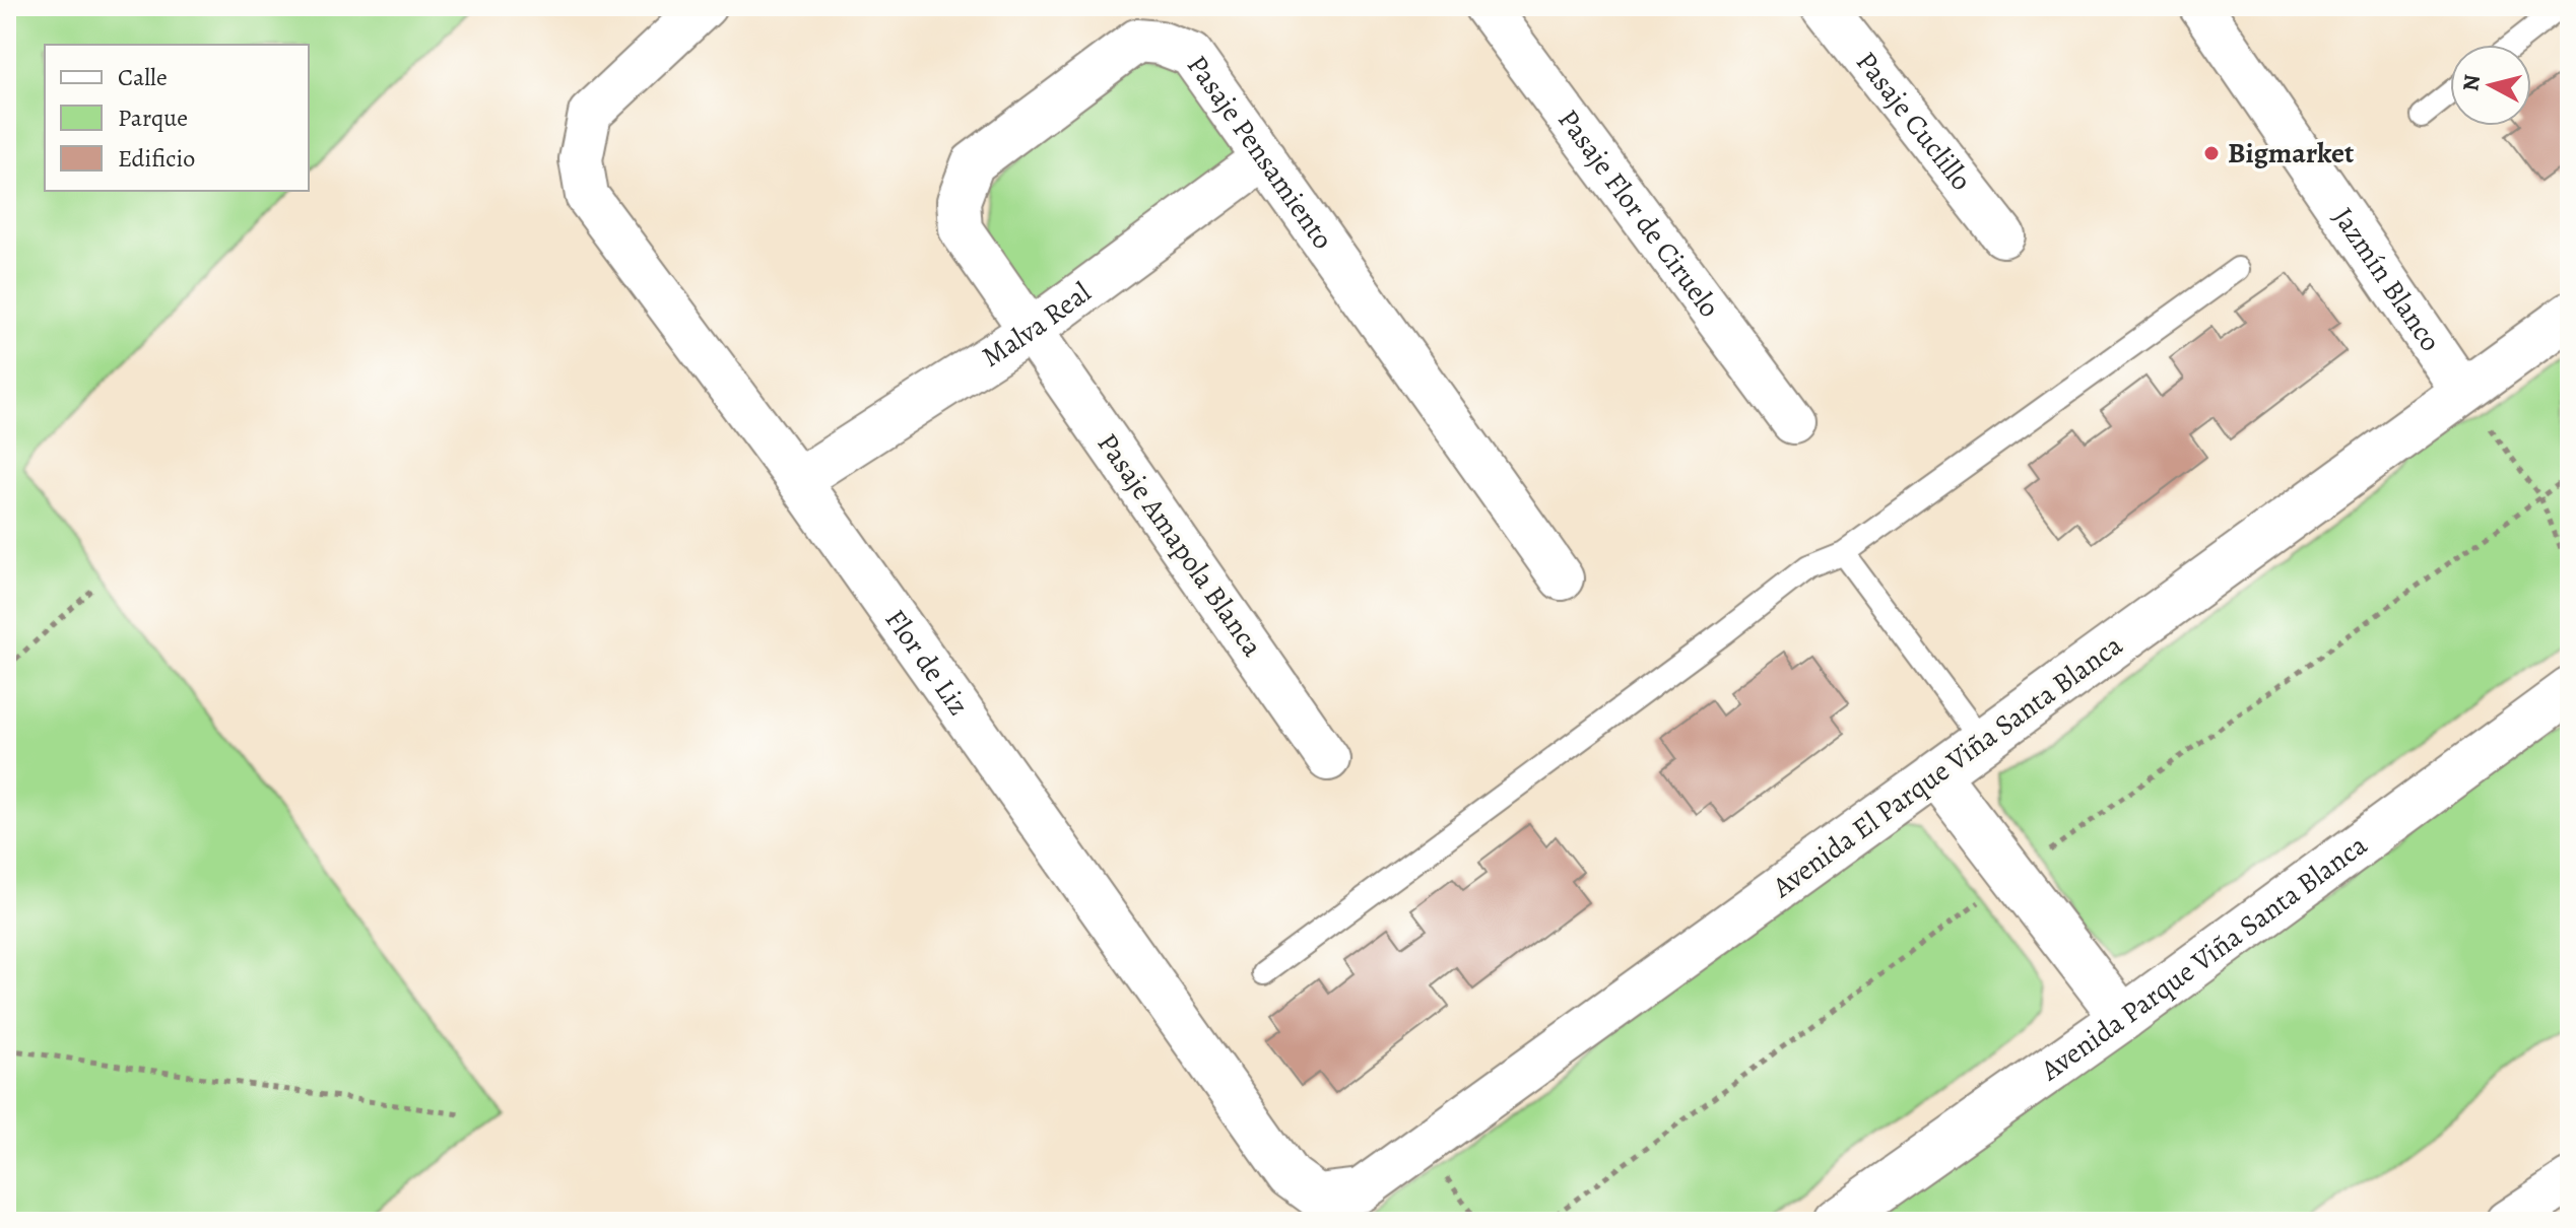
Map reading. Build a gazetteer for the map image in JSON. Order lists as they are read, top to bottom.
{
  "streets": {
    "street": [
      "Pasaje Cuclillo",
      "Pasaje Pensamiento",
      "Pasaje Flor de Ciruelo",
      "Jazmín Blanco",
      "Malva Real",
      "Pasaje Amapola Blanca",
      "Flor de Liz",
      "Avenida El Parque Viña Santa Blanca",
      "Avenida Parque Viña Santa Blanca"
    ]
  },
  "crossings": [
    ["Pasaje Pensamiento", "Malva Real"],
    ["Pasaje Pensamiento", "Pasaje Amapola Blanca"],
    ["Jazmín Blanco", "Avenida El Parque Viña Santa Blanca"],
    ["Malva Real", "Pasaje Amapola Blanca"],
    ["Malva Real", "Flor de Liz"],
    ["Flor de Liz", "Avenida El Parque Viña Santa Blanca"]
  ],
  "places": ["Bigmarket"],
  "legend": ["Calle", "Parque", "Edificio"],
  "north": "left"
}
